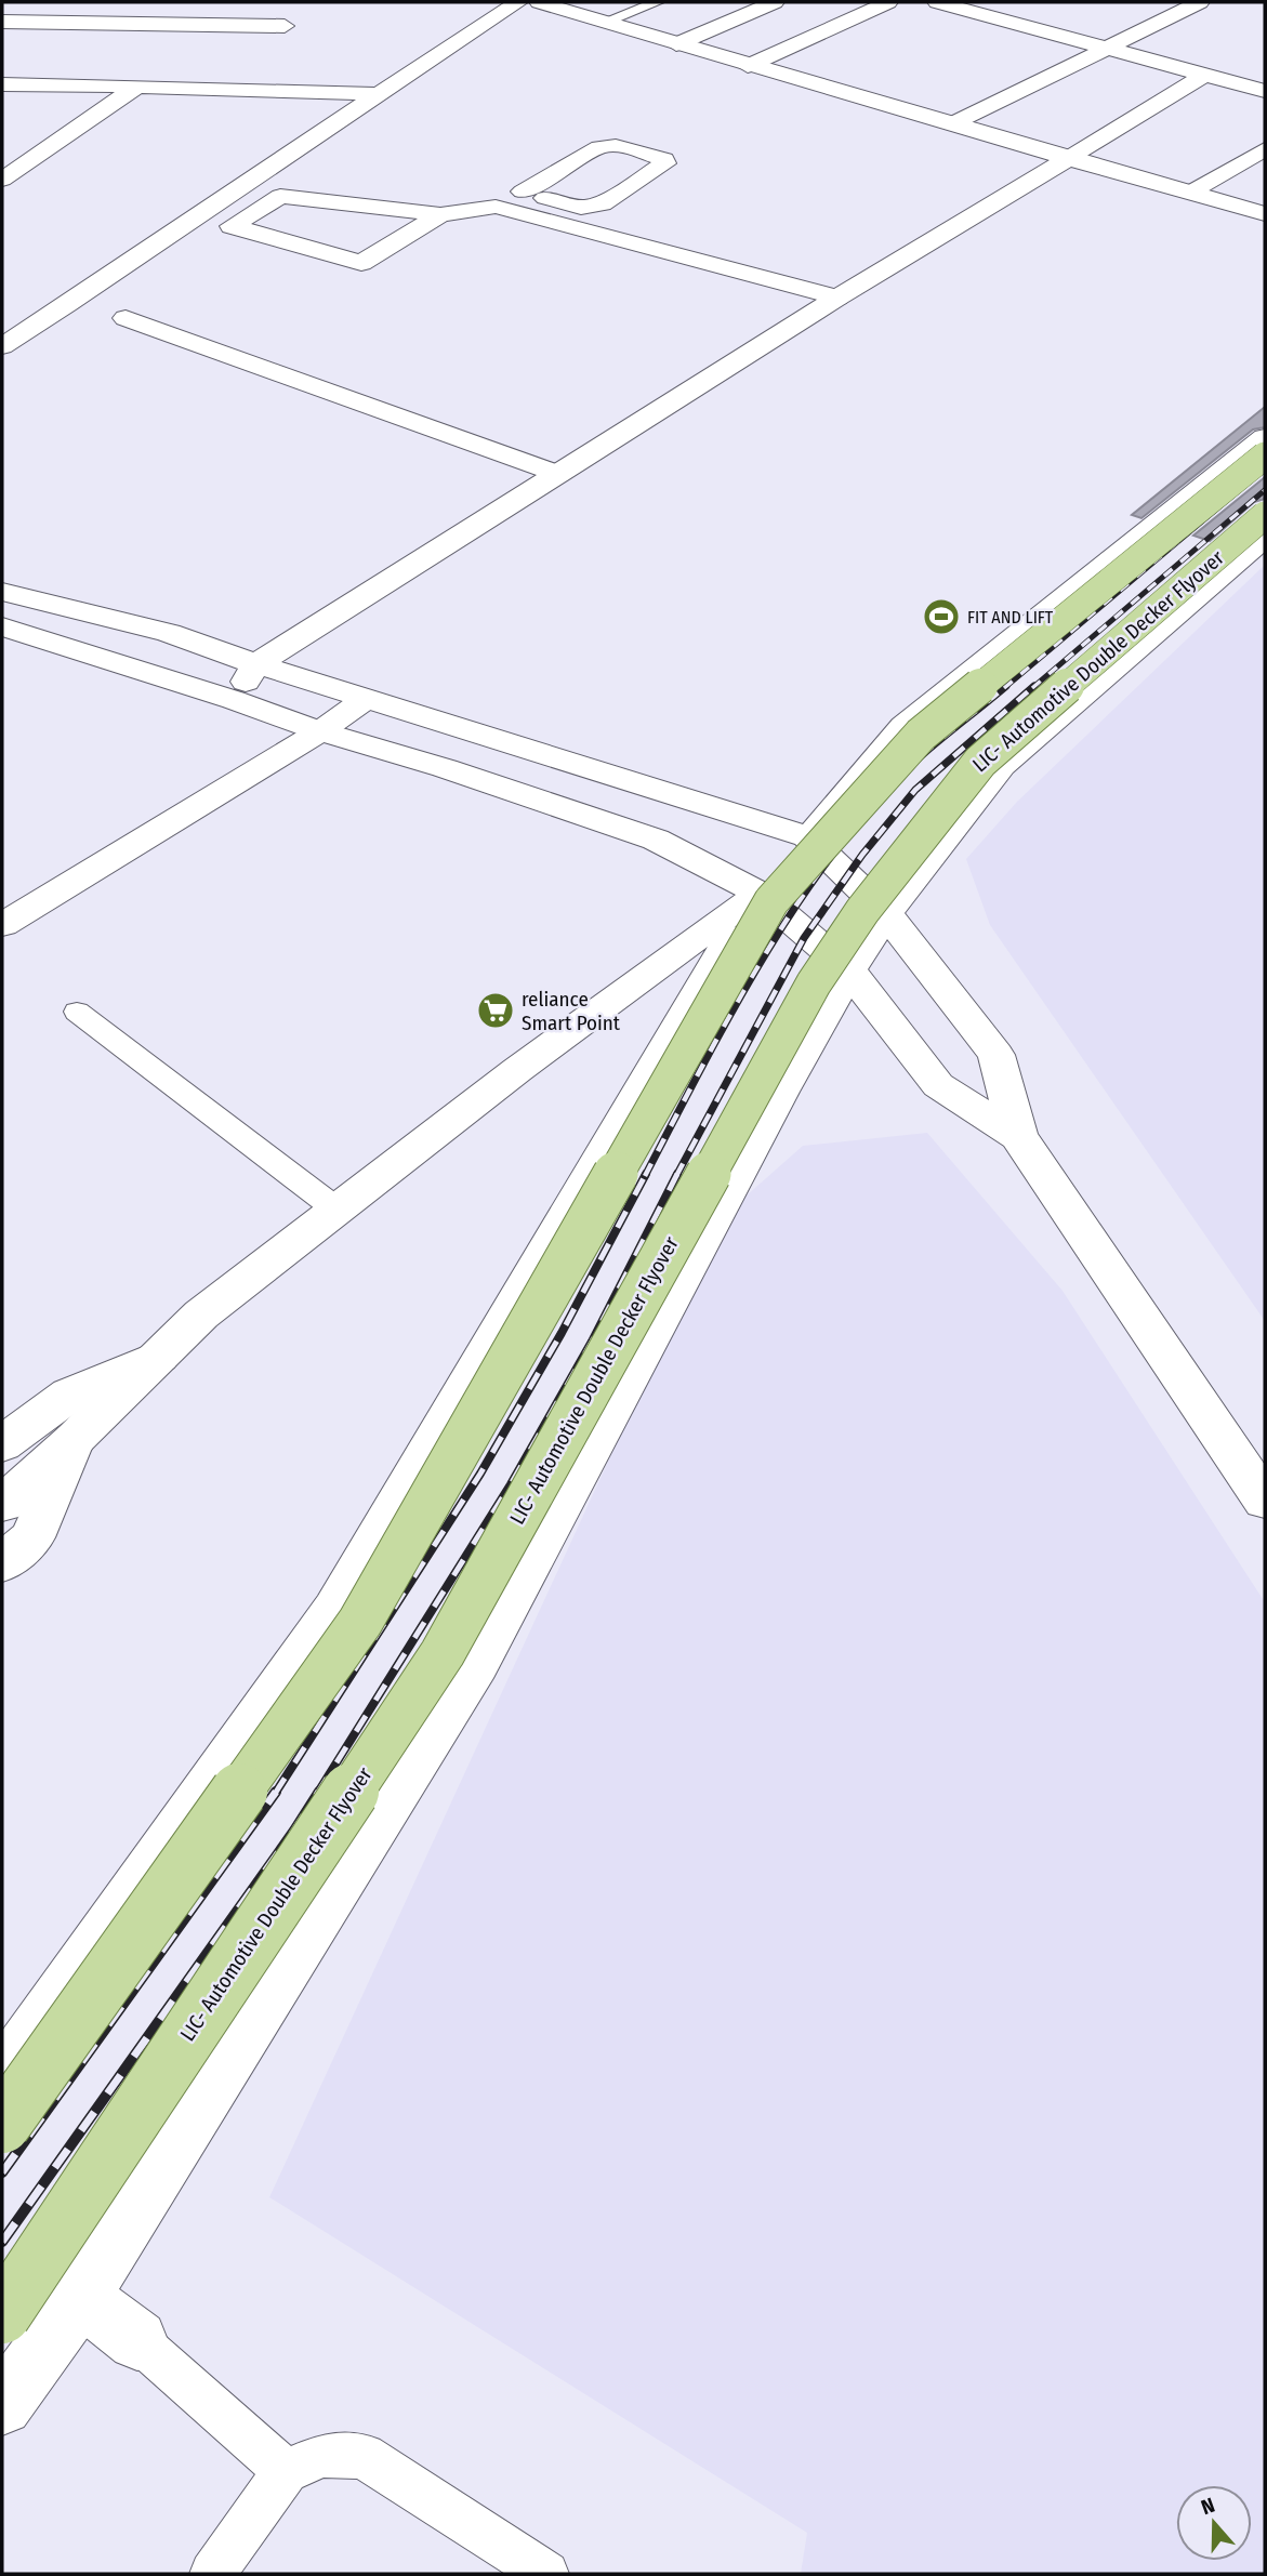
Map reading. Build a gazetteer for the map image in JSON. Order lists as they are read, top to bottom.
{
  "streets": {
    "main road": ["LIC- Automotive Double Decker Flyover"]
  },
  "places": {
    "sports": ["FIT AND LIFT"],
    "supermarket": ["reliance Smart Point"]
  },
  "north": "top"
}
